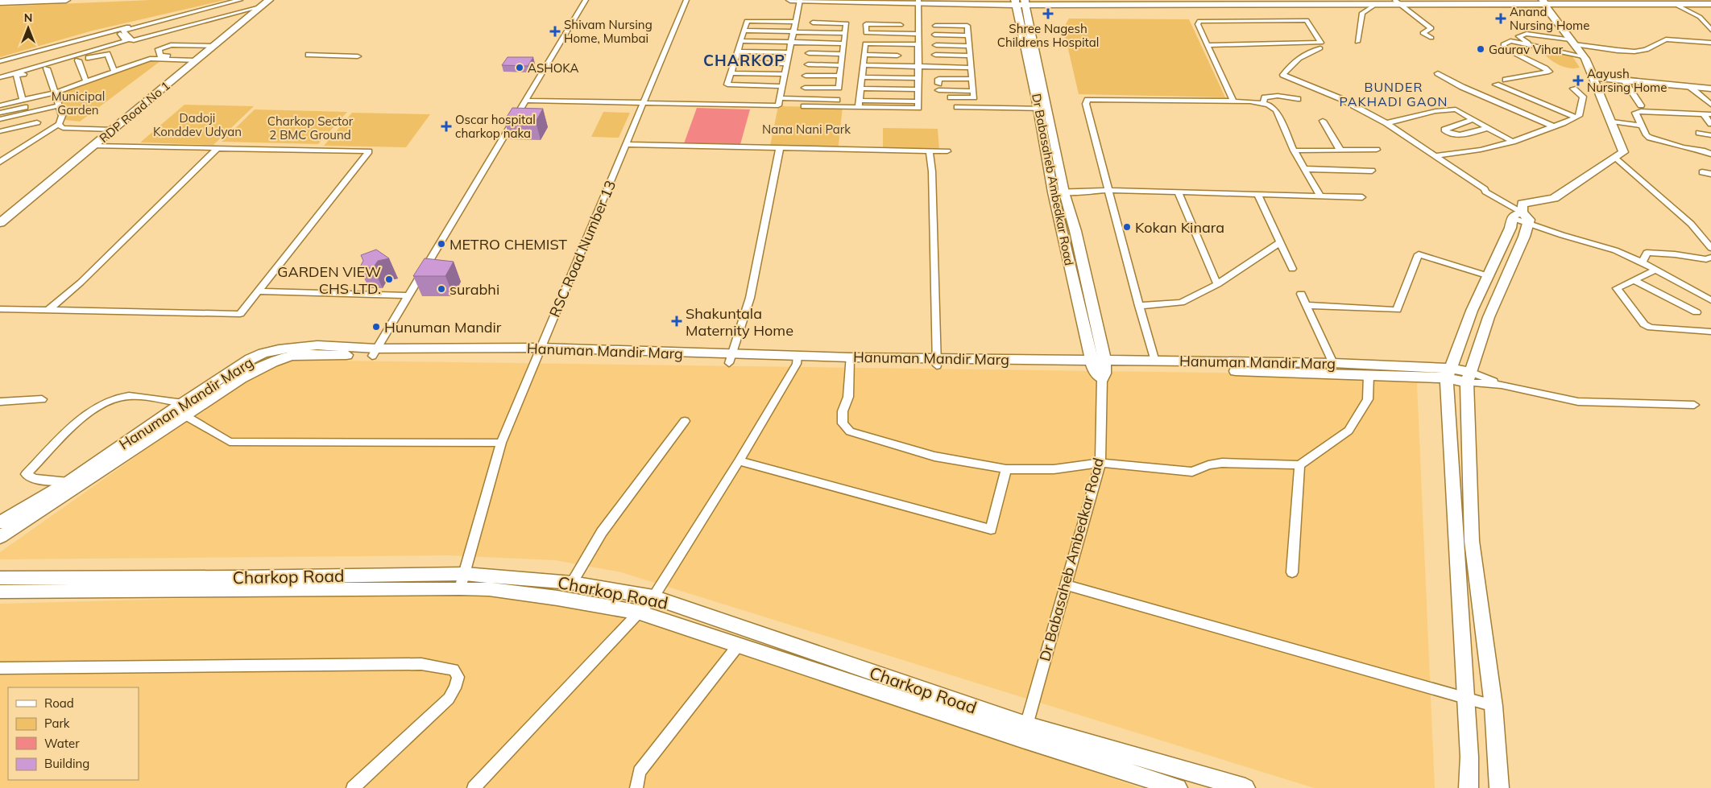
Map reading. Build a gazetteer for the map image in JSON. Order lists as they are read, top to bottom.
{
  "streets": {
    "street": [
      "RDP Road No 1",
      "Dr Babasaheb Ambedkar Road",
      "RSC Road Number 13",
      "Hanuman Mandir Marg",
      "Charkop Road"
    ]
  },
  "crossings": [
    ["Dr Babasaheb Ambedkar Road", "Hanuman Mandir Marg"],
    ["Dr Babasaheb Ambedkar Road", "Charkop Road"],
    ["RSC Road Number 13", "Charkop Road"]
  ],
  "districts": ["CHARKOP", "BUNDER PAKHADI GAON"],
  "parks": [
    "Municipal Garden",
    "Dadoji Konddev Udyan",
    "Charkop Sector 2 BMC Ground",
    "Nana Nani Park"
  ],
  "places": {
    "health": [
      "Shree Nagesh Childrens Hospital",
      "Anand Nursing Home",
      "Shivam Nursing Home, Mumbai",
      "Aayush Nursing Home",
      "Oscar hospital charkop naka",
      "Shakuntala Maternity Home"
    ],
    "other": [
      "Gaurav Vihar",
      "ASHOKA",
      "Kokan Kinara",
      "METRO CHEMIST",
      "GARDEN VIEW CHS LTD.",
      "surabhi",
      "Hunuman Mandir"
    ]
  },
  "legend": [
    "Road",
    "Park",
    "Water",
    "Building"
  ],
  "north": "top"
}
